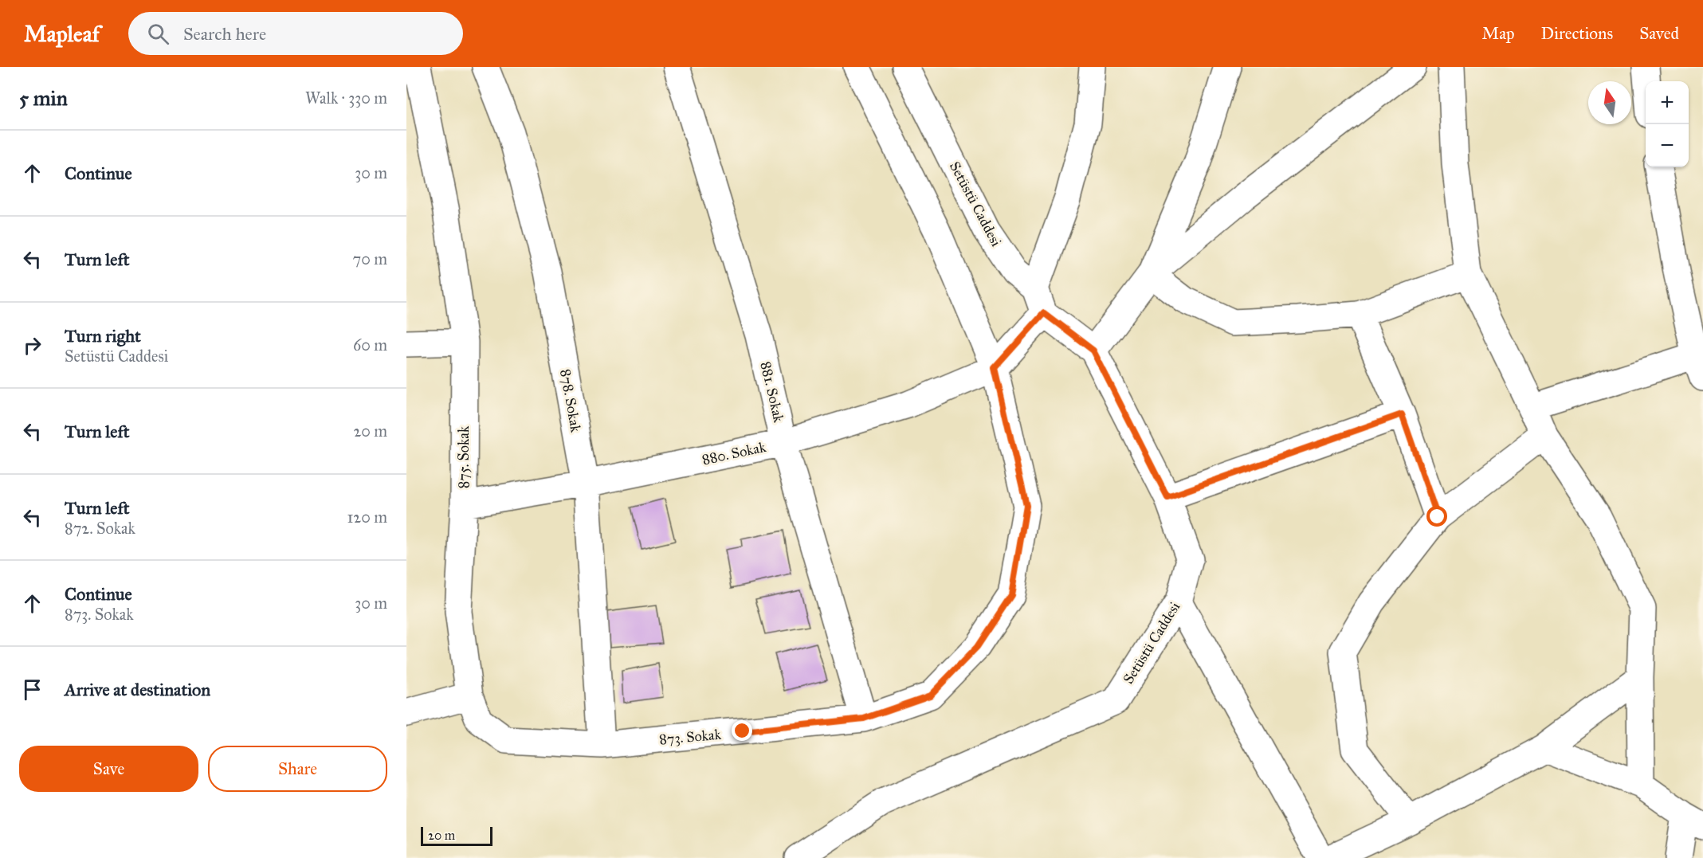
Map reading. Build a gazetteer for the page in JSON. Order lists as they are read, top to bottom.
{
  "streets": {
    "street": [
      "Setüstü Caddesi",
      "881. Sokak",
      "878. Sokak",
      "880. Sokak",
      "875. Sokak",
      "873. Sokak"
    ]
  },
  "crossings": [
    ["881. Sokak", "880. Sokak"],
    ["881. Sokak", "873. Sokak"],
    ["878. Sokak", "880. Sokak"],
    ["878. Sokak", "875. Sokak"],
    ["878. Sokak", "873. Sokak"],
    ["880. Sokak", "875. Sokak"],
    ["880. Sokak", "873. Sokak"],
    ["875. Sokak", "873. Sokak"]
  ],
  "scale_bar": "20 m",
  "north": "top",
  "page": {
    "header": "Mapleaf",
    "search": "Search here",
    "nav": ["Map", "Directions", "Saved"],
    "heading": ["5 min", "Walk · 330 m"],
    "map_buttons": ["+", "−"],
    "list": [
      ["Continue", "30 m"],
      ["Turn left", "70 m"],
      ["Turn right", "Setüstü Caddesi", "60 m"],
      ["Turn left", "20 m"],
      ["Turn left", "872. Sokak", "120 m"],
      ["Continue", "873. Sokak", "30 m"],
      "Arrive at destination"
    ],
    "buttons": ["Save", "Share"],
    "scale": "20 m"
  }
}
